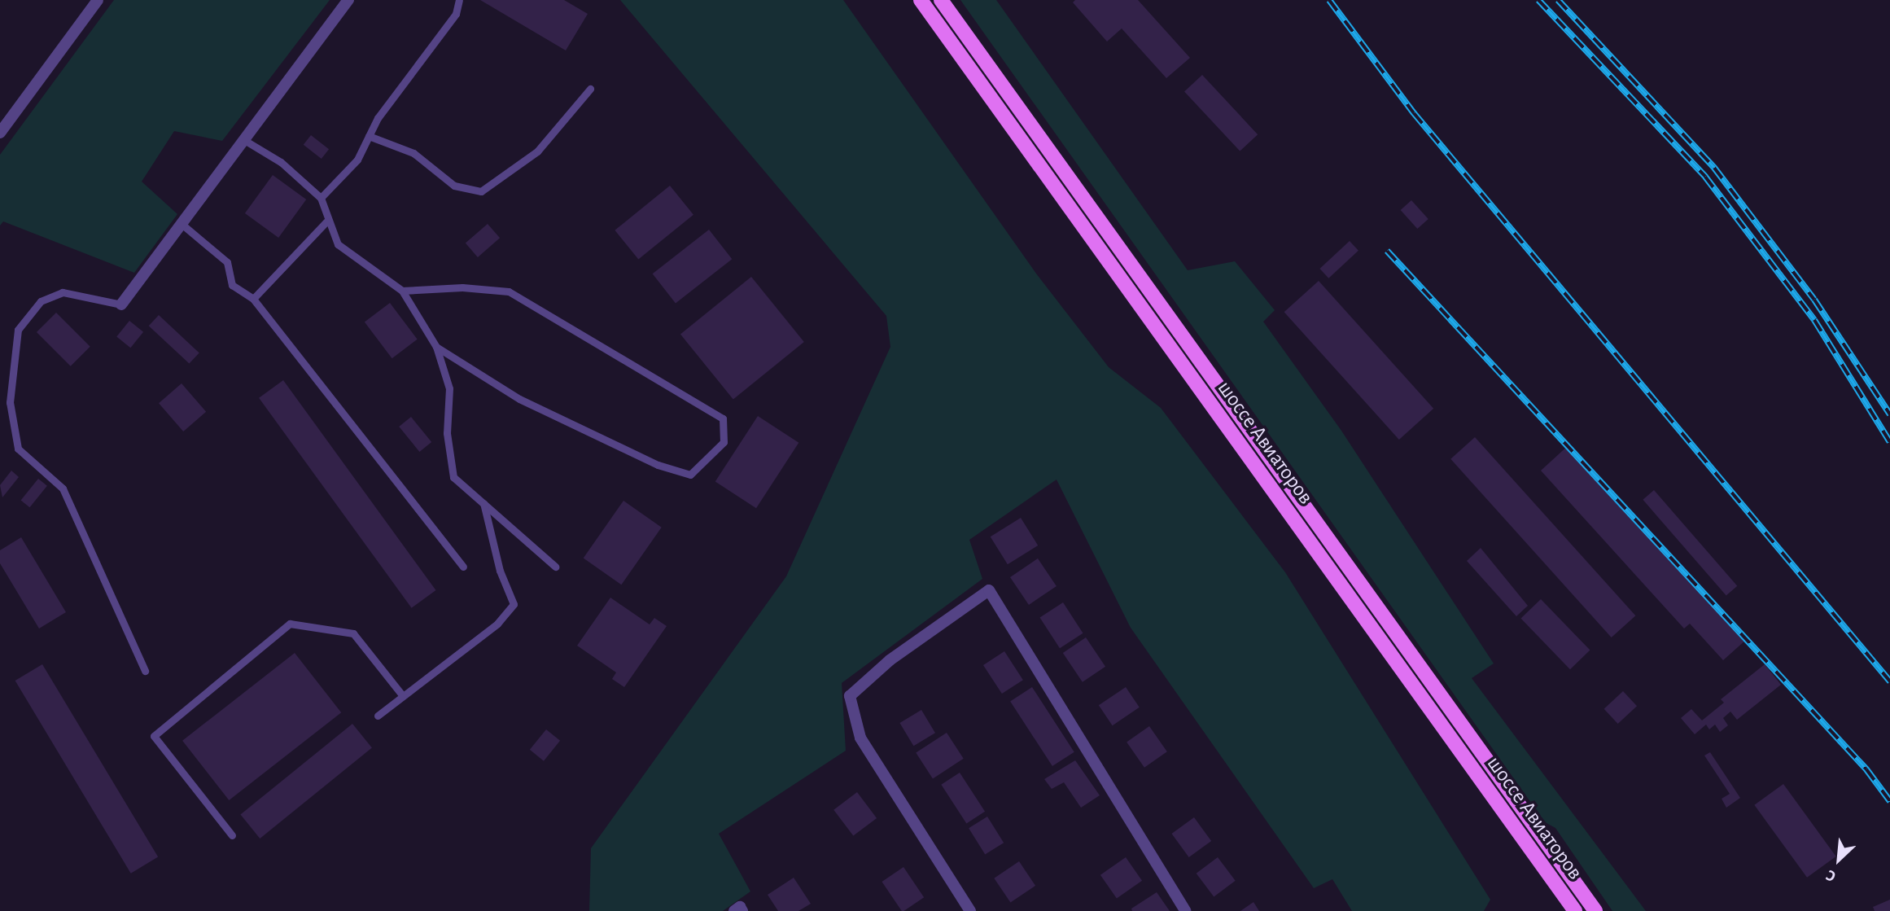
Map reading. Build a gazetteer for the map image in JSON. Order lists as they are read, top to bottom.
{
  "streets": {
    "main road": ["шоссе Авиаторов"]
  },
  "north": "bottom left"
}
